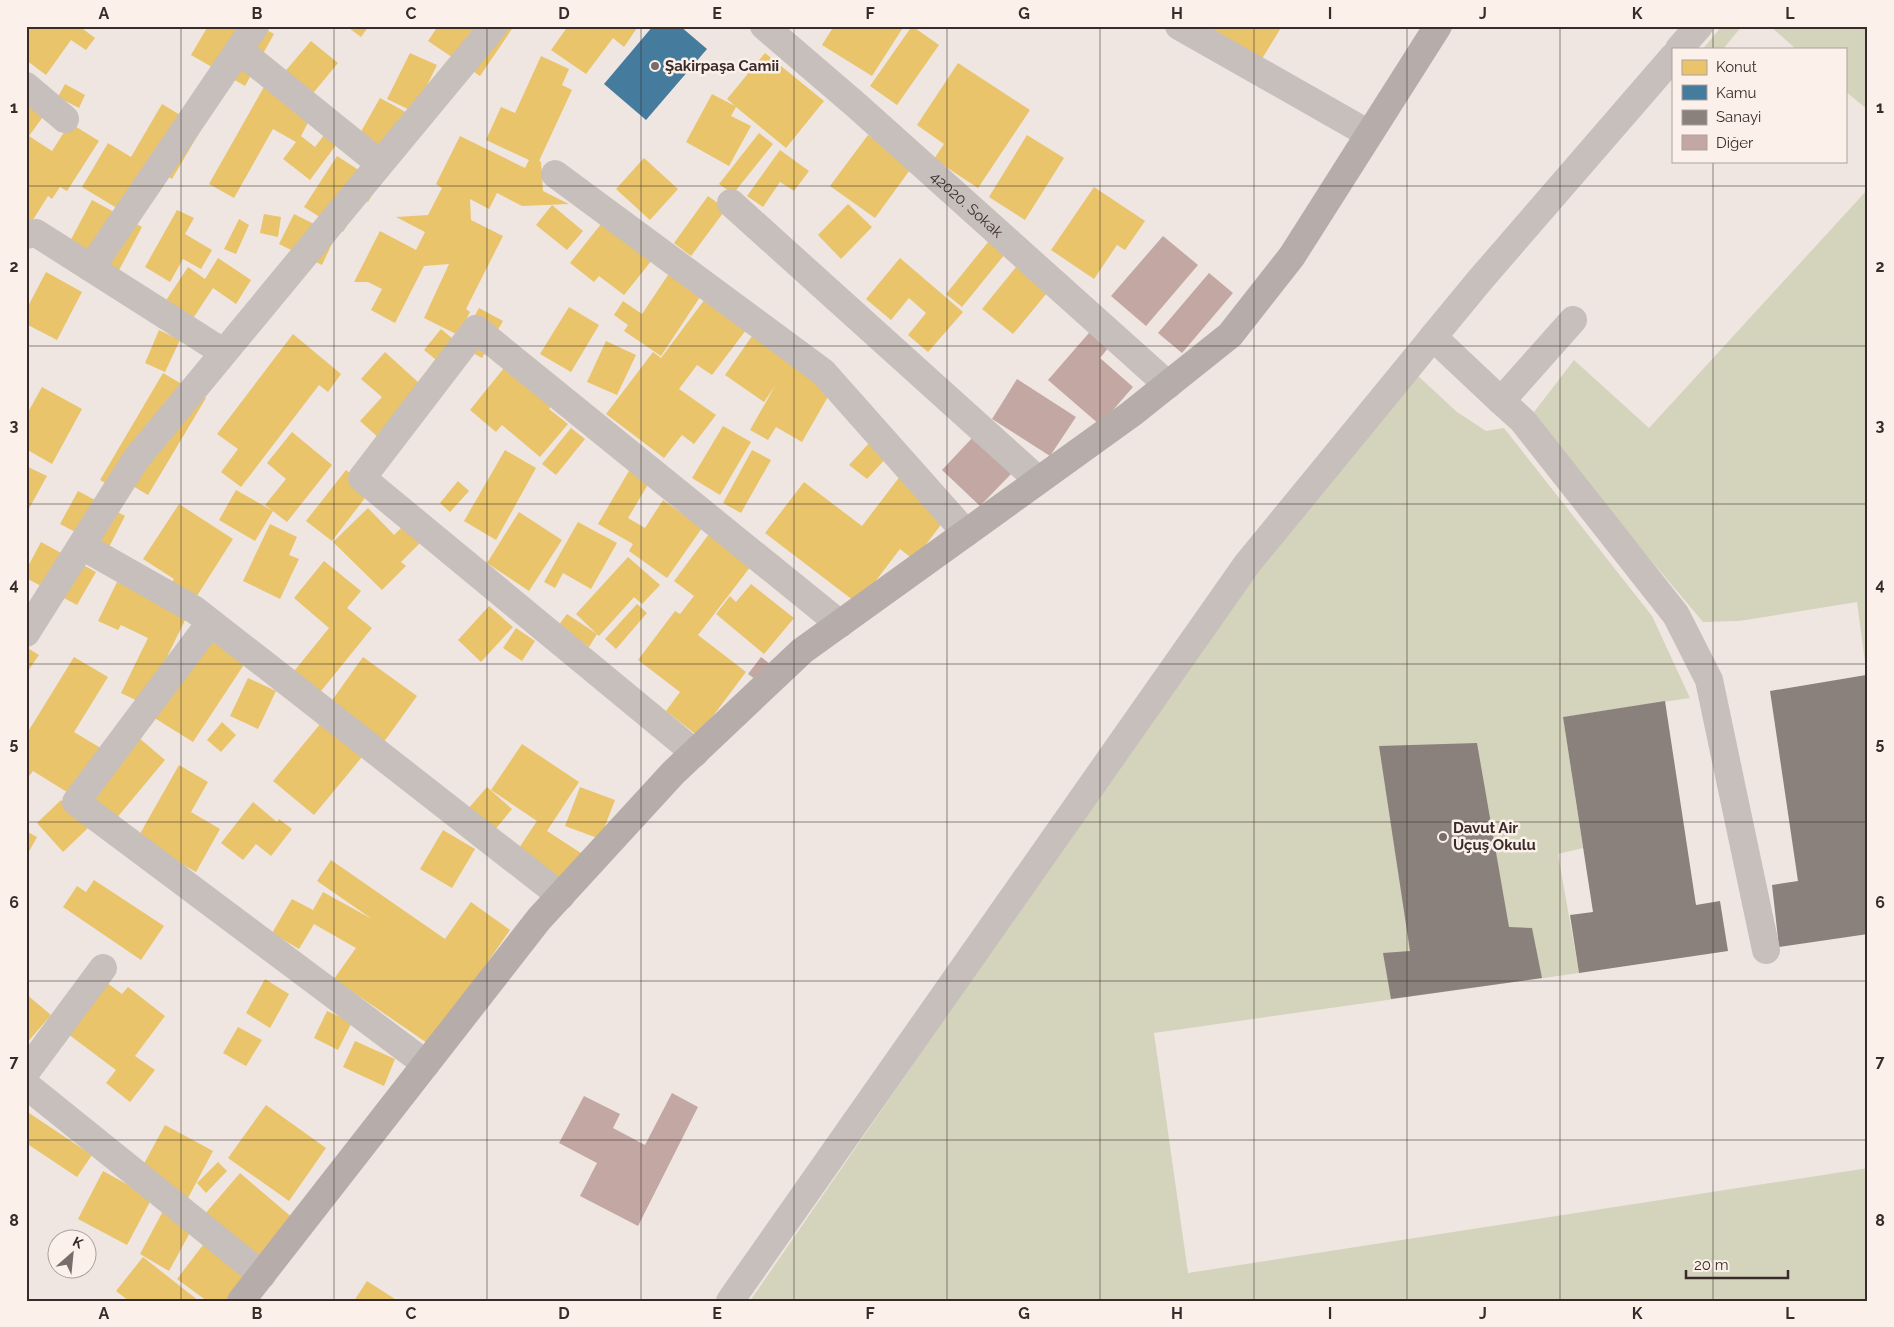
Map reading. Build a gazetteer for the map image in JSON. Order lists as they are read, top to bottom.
{
  "streets": {
    "street": ["42020. Sokak"]
  },
  "places": ["Şakirpaşa Camii", "Davut Air Uçuş Okulu"],
  "legend": [
    "Konut",
    "Kamu",
    "Sanayi",
    "Diğer"
  ],
  "scale_bar": "20 m",
  "north": "top right",
  "grid": {
    "columns": [
      "A",
      "B",
      "C",
      "D",
      "E",
      "F",
      "G",
      "H",
      "I",
      "J",
      "K",
      "L"
    ],
    "rows": [
      "1",
      "2",
      "3",
      "4",
      "5",
      "6",
      "7",
      "8"
    ]
  }
}
